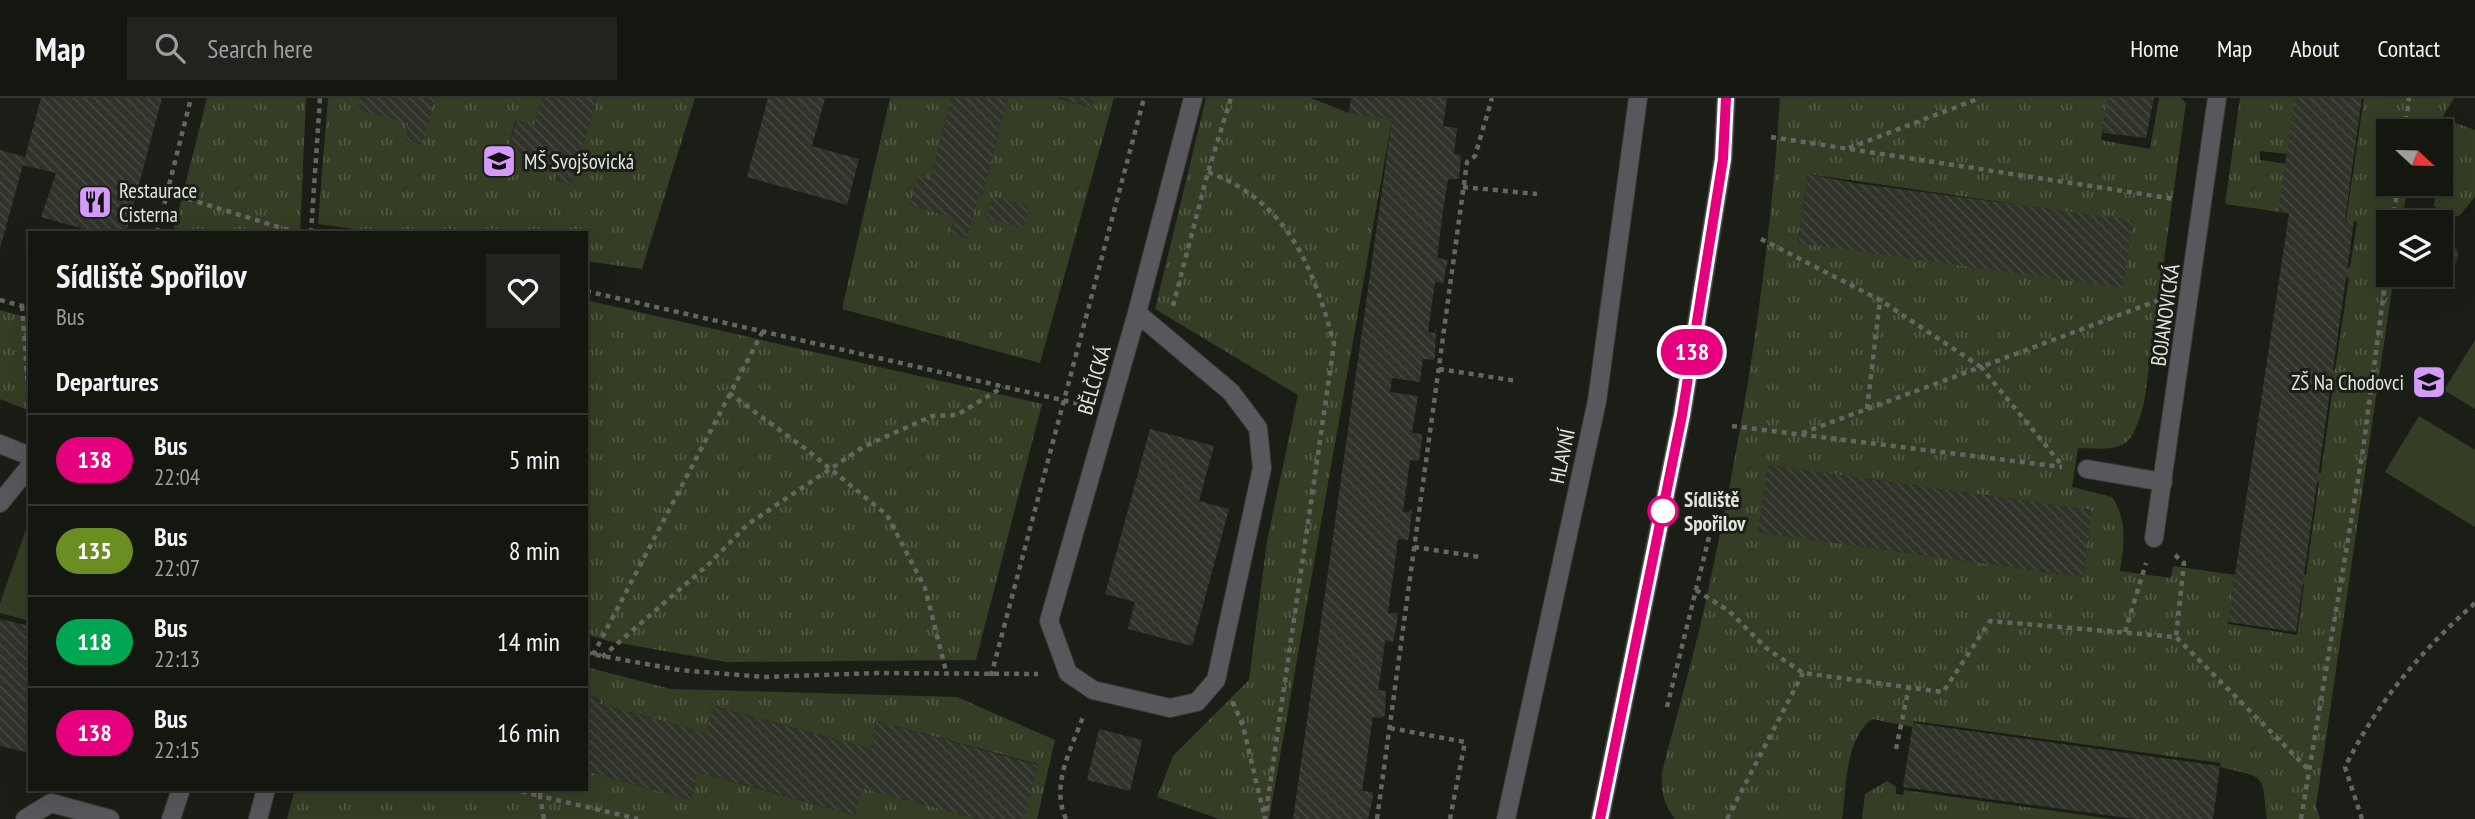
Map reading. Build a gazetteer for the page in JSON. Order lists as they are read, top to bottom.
{
  "streets": {
    "street": ["BOJANOVICKÁ", "BĚLČICKÁ", "HLAVNÍ"]
  },
  "places": {
    "school or university": ["MŠ Svojšovická", "ZŠ Na Chodovci"],
    "restaurant": ["Restaurace Cisterna"],
    "other": ["Sídliště Spořilov"]
  },
  "lines": ["bus line 138"],
  "north": "right",
  "page": {
    "header": "Map",
    "search": "Search here",
    "nav": [
      "Home",
      "Map",
      "About",
      "Contact"
    ],
    "on_map": "138",
    "heading": [
      ["Sídliště Spořilov", "Bus"],
      "Departures"
    ],
    "list": [
      {
        "mark": "138",
        "name": "Bus",
        "note": "22:04",
        "value": "5 min"
      },
      {
        "mark": "135",
        "name": "Bus",
        "note": "22:07",
        "value": "8 min"
      },
      {
        "mark": "118",
        "name": "Bus",
        "note": "22:13",
        "value": "14 min"
      },
      {
        "mark": "138",
        "name": "Bus",
        "note": "22:15",
        "value": "16 min"
      }
    ]
  }
}
